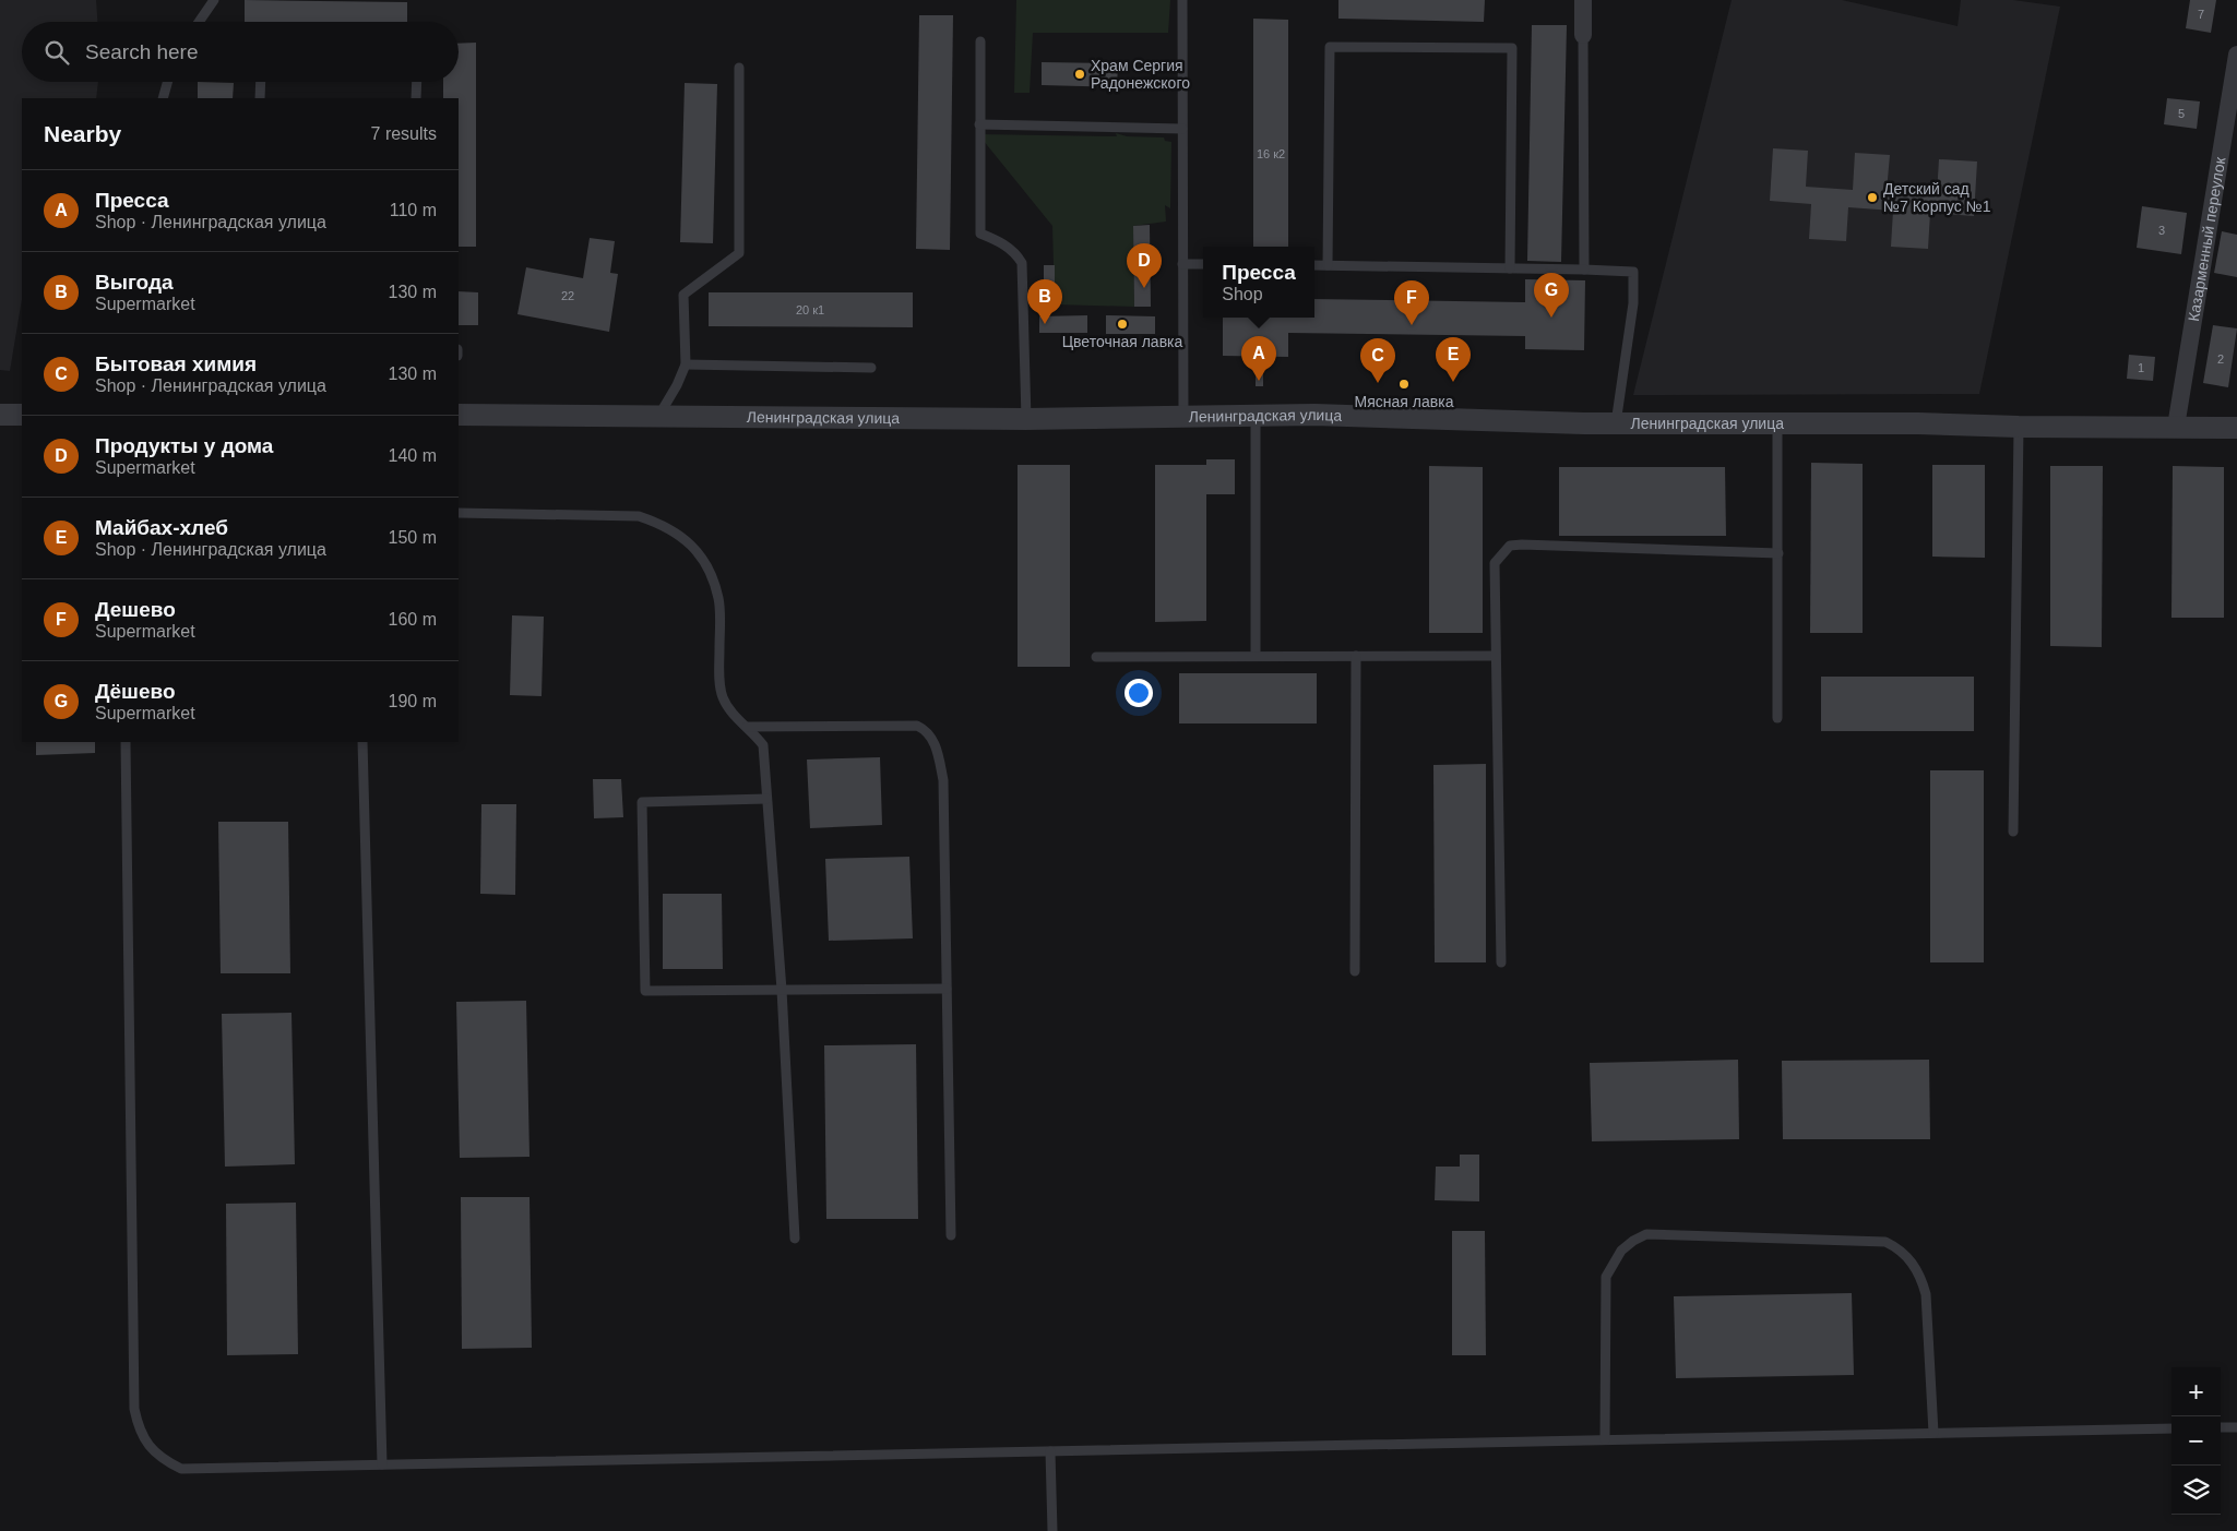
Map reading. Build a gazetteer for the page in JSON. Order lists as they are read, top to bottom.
{
  "streets": {
    "street": ["Казарменный переулок", "Ленинградская улица"]
  },
  "crossings": [
    ["Казарменный переулок", "Ленинградская улица"]
  ],
  "places": [
    "Храм Сергия Радонежского",
    "Детский сад №7 Корпус №1",
    "Цветочная лавка",
    "Мясная лавка"
  ],
  "house_numbers": [
    "7",
    "5",
    "16 к2",
    "3",
    "22",
    "20 к1",
    "2",
    "1"
  ],
  "page": {
    "search": "Search here",
    "heading": ["Nearby", "7 results"],
    "list": [
      {
        "mark": "A",
        "name": "Пресса",
        "note": "Shop · Ленинградская улица",
        "value": "110 m"
      },
      {
        "mark": "B",
        "name": "Выгода",
        "note": "Supermarket",
        "value": "130 m"
      },
      {
        "mark": "C",
        "name": "Бытовая химия",
        "note": "Shop · Ленинградская улица",
        "value": "130 m"
      },
      {
        "mark": "D",
        "name": "Продукты у дома",
        "note": "Supermarket",
        "value": "140 m"
      },
      {
        "mark": "E",
        "name": "Майбах-хлеб",
        "note": "Shop · Ленинградская улица",
        "value": "150 m"
      },
      {
        "mark": "F",
        "name": "Дешево",
        "note": "Supermarket",
        "value": "160 m"
      },
      {
        "mark": "G",
        "name": "Дёшево",
        "note": "Supermarket",
        "value": "190 m"
      }
    ],
    "pins": [
      "D",
      "G",
      "B",
      "F",
      "A",
      "E",
      "C"
    ],
    "popup": ["Пресса", "Shop"],
    "map_buttons": ["+", "−"]
  }
}
